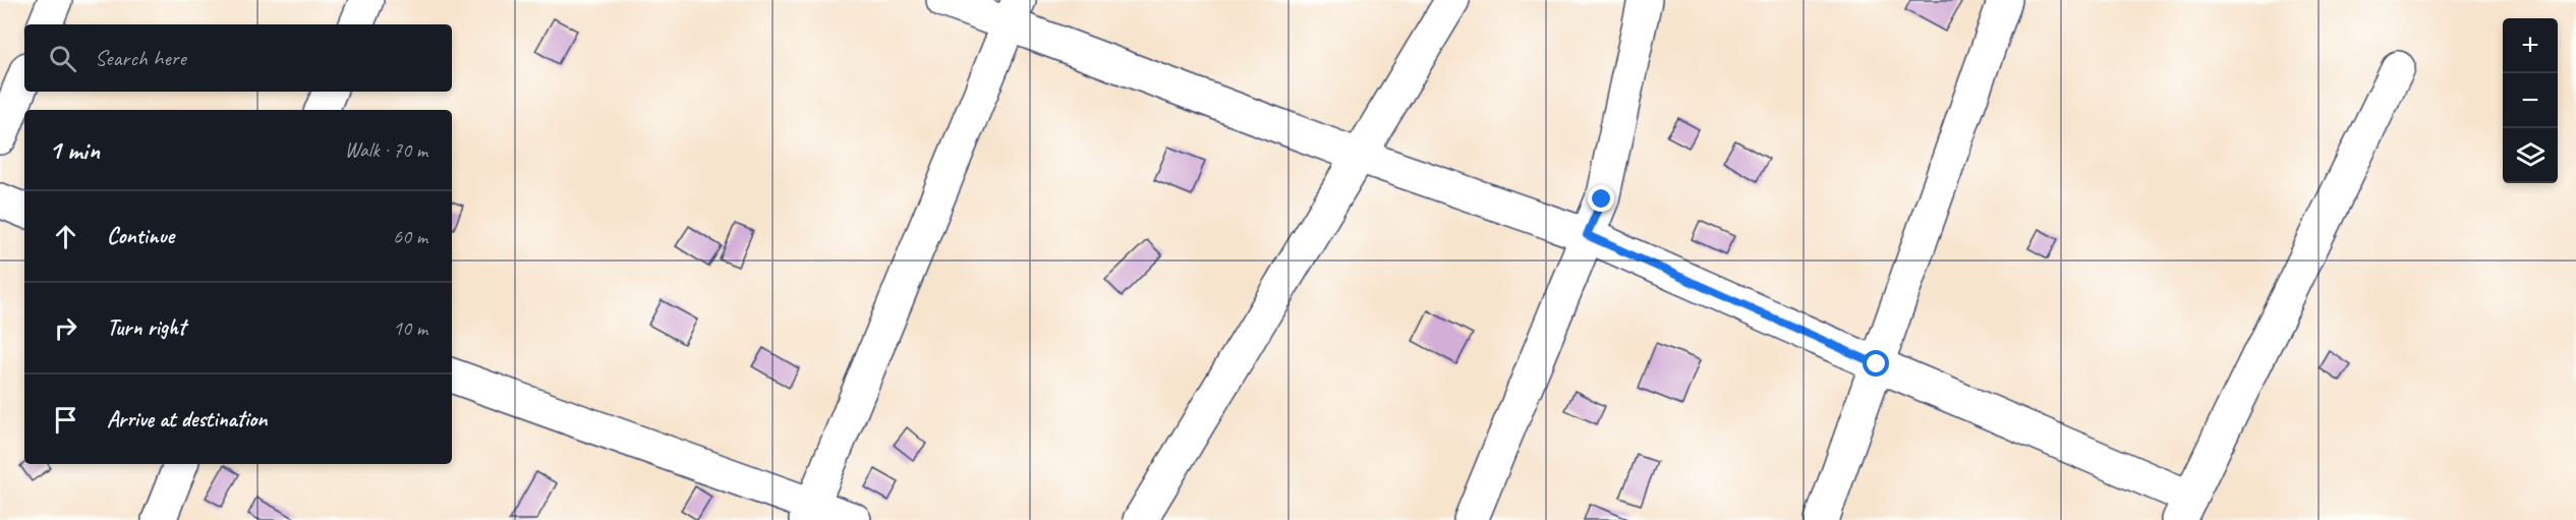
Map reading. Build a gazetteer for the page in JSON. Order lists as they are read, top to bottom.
{
  "page": {
    "map_buttons": ["+", "−"],
    "search": "Search here",
    "heading": ["1 min", "Walk · 70 m"],
    "list": [
      ["Continue", "60 m"],
      ["Turn right", "10 m"],
      "Arrive at destination"
    ]
  }
}
